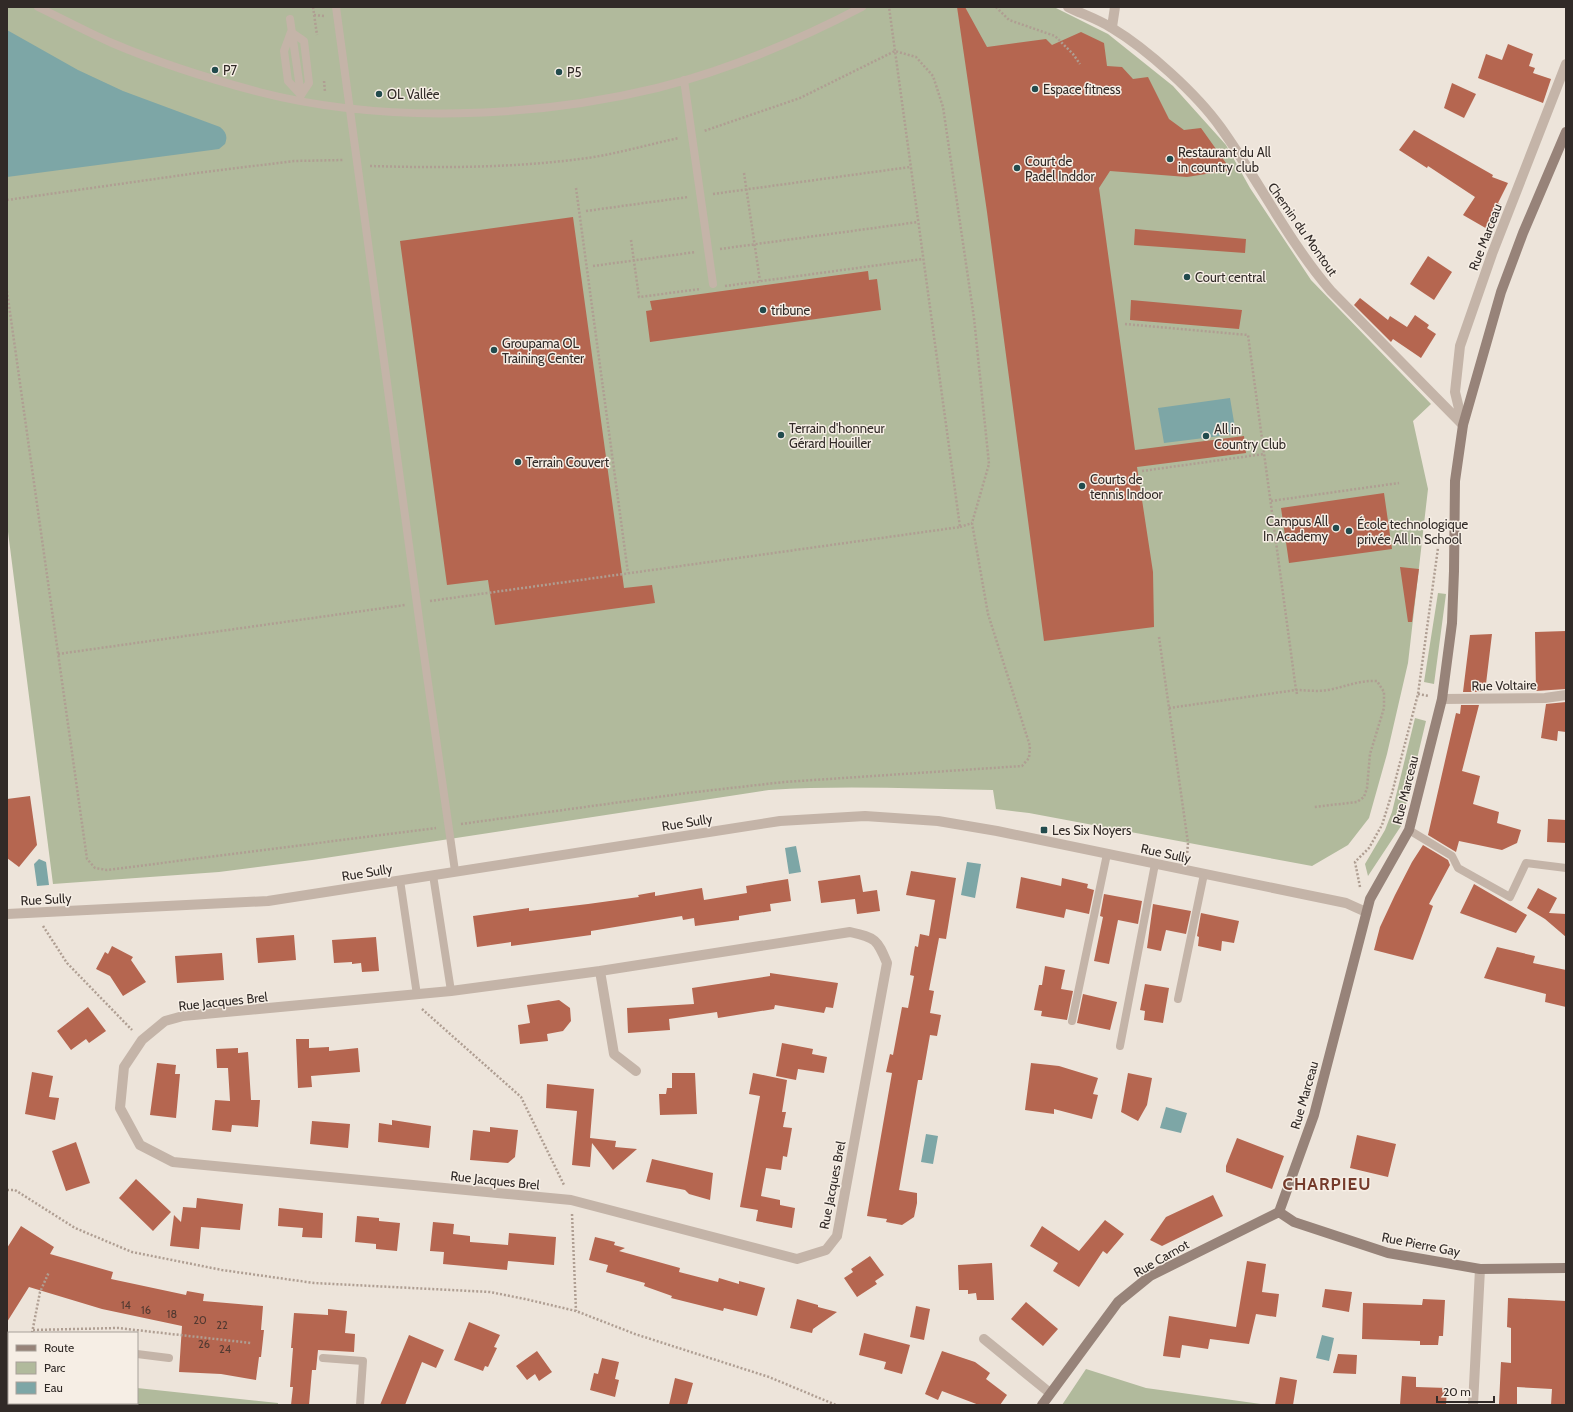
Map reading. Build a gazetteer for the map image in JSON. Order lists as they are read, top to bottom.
{
  "streets": {
    "street": [
      "Chemin du Montout",
      "Rue Marceau",
      "Rue Voltaire",
      "Rue Sully",
      "Rue Jacques Brel",
      "Rue Pierre Gay",
      "Rue Carnot"
    ]
  },
  "crossings": [
    ["Chemin du Montout", "Rue Marceau"],
    ["Rue Marceau", "Rue Voltaire"],
    ["Rue Marceau", "Rue Sully"],
    ["Rue Marceau", "Rue Pierre Gay"],
    ["Rue Marceau", "Rue Carnot"],
    ["Rue Pierre Gay", "Rue Carnot"]
  ],
  "districts": ["CHARPIEU"],
  "places": {
    "other": [
      "P7",
      "P5",
      "Espace fitness",
      "OL Vallée",
      "Restaurant du All in country club",
      "Court de Padel Inddor",
      "Court central",
      "tribune",
      "Groupama OL Training Center",
      "Terrain d'honneur Gérard Houiller",
      "All in Country Club",
      "Terrain Couvert",
      "Courts de tennis Indoor",
      "Campus All In Academy",
      "École technologique privée All In School"
    ],
    "transit": ["Les Six Noyers"]
  },
  "house_numbers": [
    "14",
    "16",
    "18",
    "20",
    "22",
    "26",
    "24"
  ],
  "legend": ["Route", "Parc", "Eau"],
  "scale_bar": "20 m"
}
